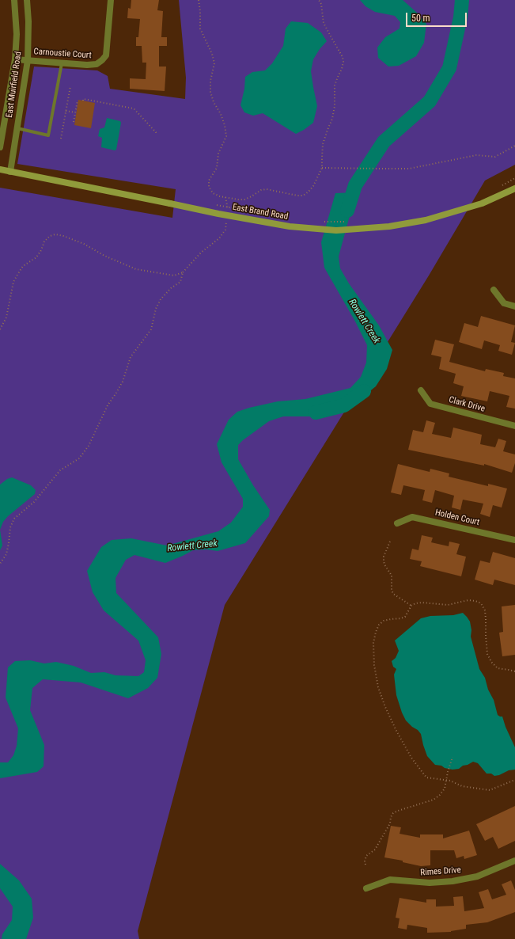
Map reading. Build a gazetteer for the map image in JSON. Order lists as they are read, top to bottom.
{
  "streets": {
    "main road": ["East Brand Road"],
    "street": [
      "Carnoustie Court",
      "East Muirfield Road",
      "Clark Drive",
      "Holden Court",
      "Rimes Drive"
    ]
  },
  "crossings": [
    ["Carnoustie Court", "East Muirfield Road"],
    ["East Muirfield Road", "East Brand Road"]
  ],
  "water": ["Rowlett Creek"],
  "scale_bar": "50 m"
}
